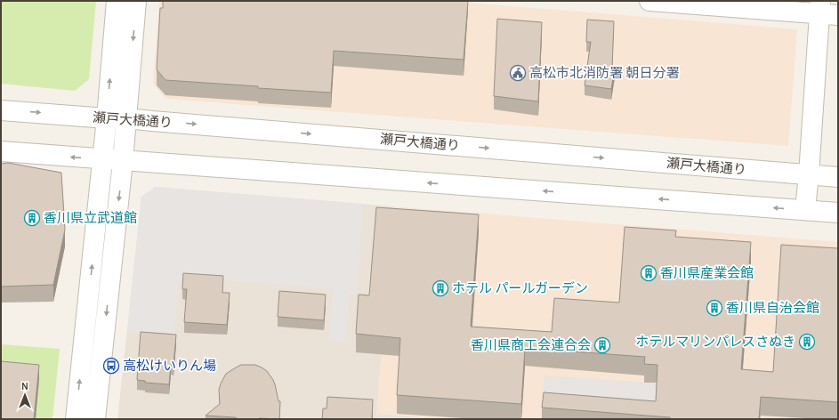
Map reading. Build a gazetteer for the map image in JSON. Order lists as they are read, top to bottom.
{
  "streets": {
    "street": ["瀬戸大橋通り"]
  },
  "places": {
    "public building": ["高松市北消防署 朝日分署"],
    "building": [
      "香川県立武道館",
      "香川県産業会館",
      "ホテル パールガーデン",
      "香川県自治会館",
      "ホテルマリンパレスさぬき",
      "香川県商工会連合会"
    ],
    "bus stop": ["高松けいりん場"]
  },
  "north": "top"
}
